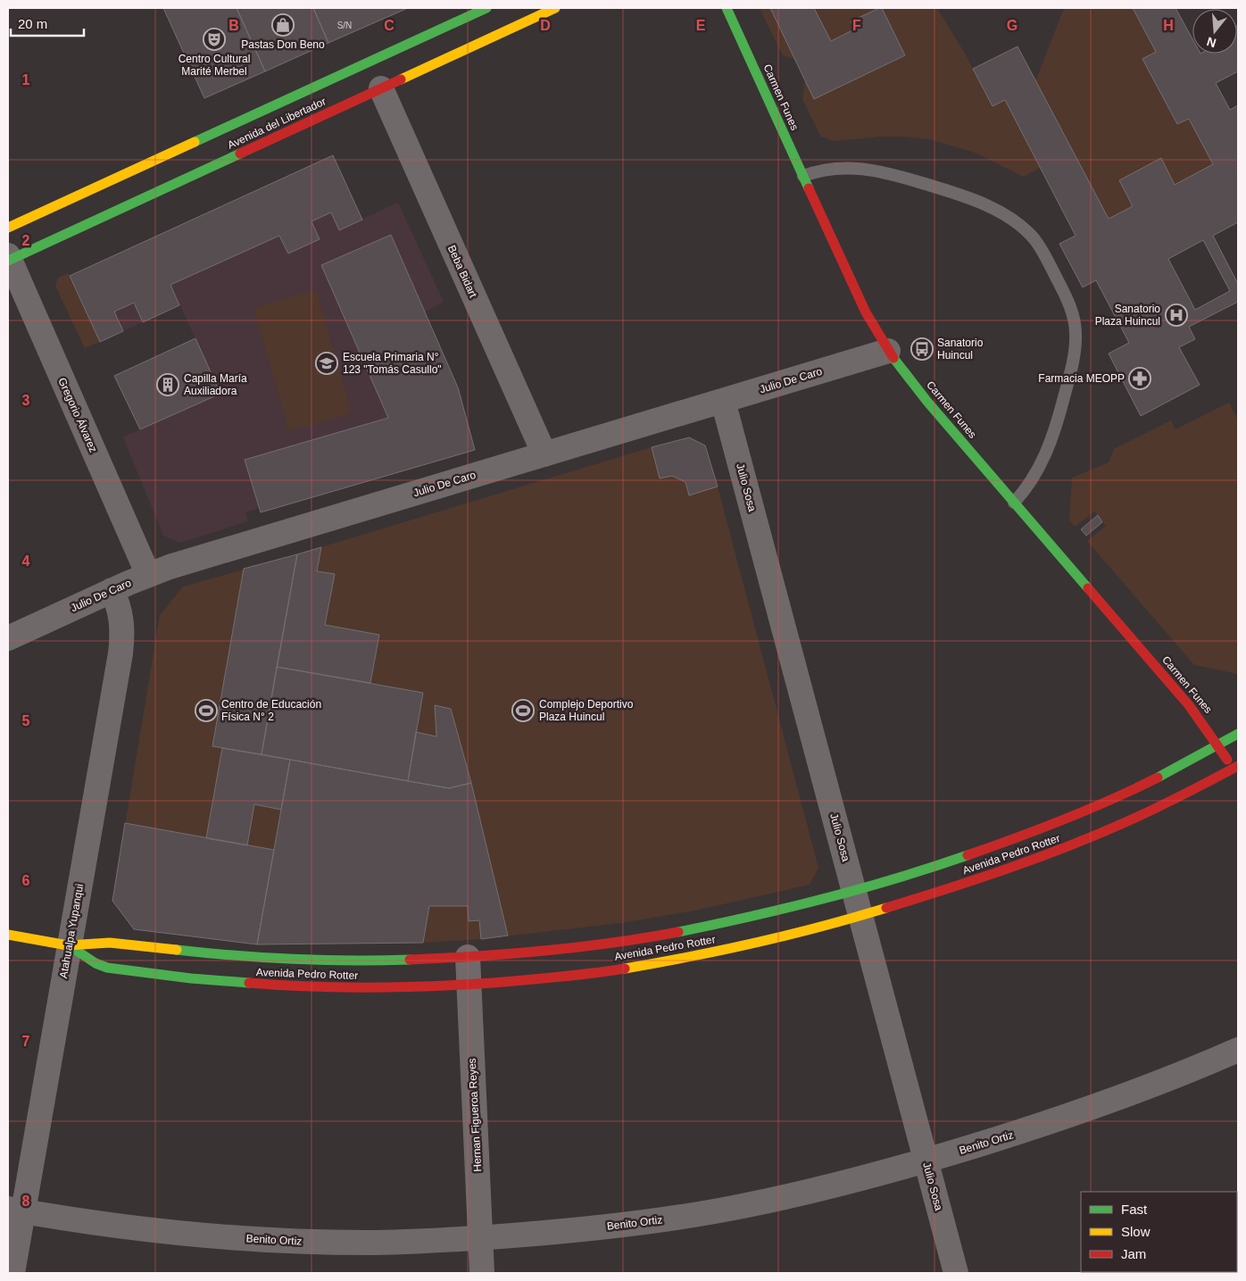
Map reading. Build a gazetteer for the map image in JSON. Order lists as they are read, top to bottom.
{
  "streets": {
    "main road": ["Carmen Funes", "Avenida del Libertador", "Avenida Pedro Rotter"],
    "street": [
      "Beba Bidart",
      "Julio De Caro",
      "Gregorio Álvarez",
      "Julio Sosa",
      "Atahualpa Yupanqui",
      "Hernan Figueroa Reyes",
      "Benito Ortiz"
    ]
  },
  "crossings": [
    ["Carmen Funes", "Julio De Caro"],
    ["Carmen Funes", "Avenida Pedro Rotter"],
    ["Avenida del Libertador", "Beba Bidart"],
    ["Avenida del Libertador", "Gregorio Álvarez"],
    ["Beba Bidart", "Julio De Caro"],
    ["Julio De Caro", "Gregorio Álvarez"],
    ["Julio De Caro", "Julio Sosa"],
    ["Julio De Caro", "Atahualpa Yupanqui"],
    ["Julio Sosa", "Avenida Pedro Rotter"],
    ["Julio Sosa", "Benito Ortiz"],
    ["Avenida Pedro Rotter", "Atahualpa Yupanqui"],
    ["Avenida Pedro Rotter", "Hernan Figueroa Reyes"],
    ["Atahualpa Yupanqui", "Benito Ortiz"],
    ["Hernan Figueroa Reyes", "Benito Ortiz"]
  ],
  "places": {
    "shop": ["Pastas Don Beno"],
    "theatre": ["Centro Cultural Marité Merbel"],
    "hospital": ["Sanatorio Plaza Huincul"],
    "bus stop": ["Sanatorio Huincul"],
    "school or university": ["Escuela Primaria N° 123 \"Tomás Casullo\""],
    "pharmacy": ["Farmacia MEOPP"],
    "building": ["Capilla María Auxiliadora"],
    "sports": ["Centro de Educación Física N° 2", "Complejo Deportivo Plaza Huincul"]
  },
  "house_numbers": ["S/N"],
  "legend": ["Fast", "Slow", "Jam"],
  "scale_bar": "20 m",
  "north": "bottom",
  "grid": {
    "columns": [
      "B",
      "C",
      "D",
      "E",
      "F",
      "G",
      "H"
    ],
    "rows": [
      "1",
      "2",
      "3",
      "4",
      "5",
      "6",
      "7",
      "8"
    ]
  }
}
